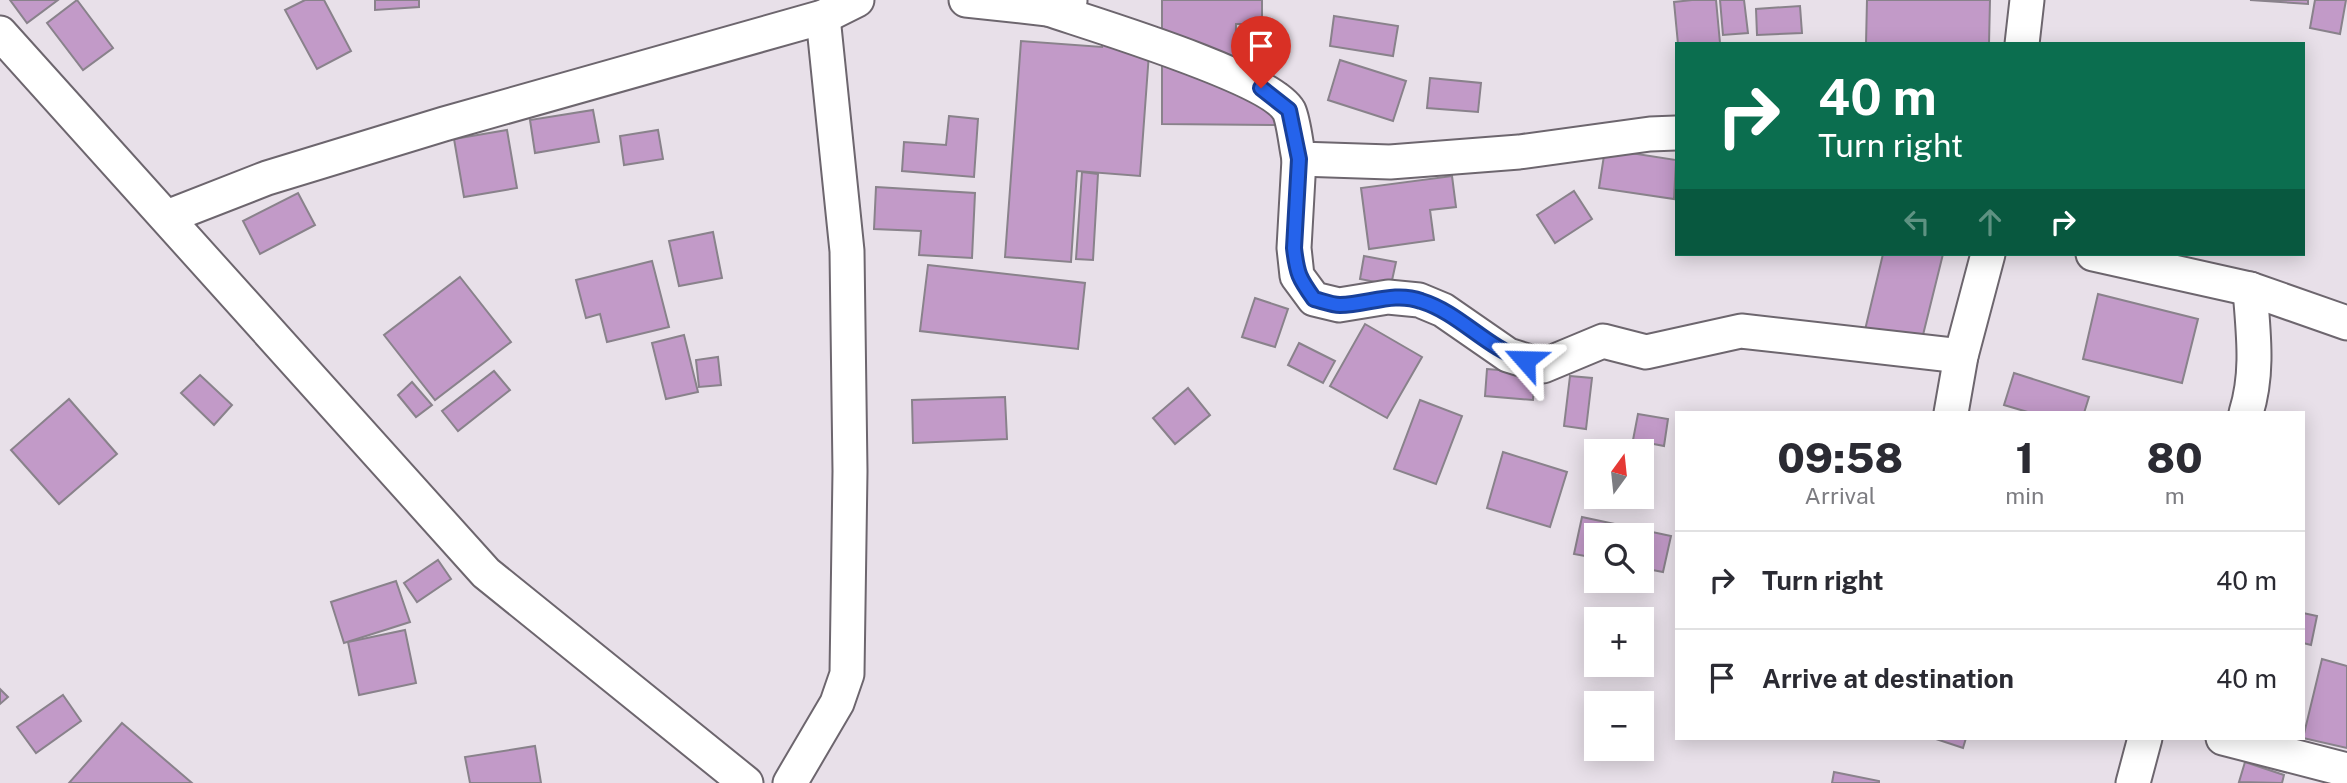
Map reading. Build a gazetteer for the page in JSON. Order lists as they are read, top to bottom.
{
  "north": "top",
  "page": {
    "turn": ["40 m", "Turn right"],
    "eta": [
      "09:58",
      "Arrival",
      "1",
      "min",
      "80",
      "m"
    ],
    "map_buttons": ["+", "−"],
    "list": [
      {
        "name": "Turn right",
        "value": "40 m"
      },
      {
        "name": "Arrive at destination",
        "value": "40 m"
      }
    ]
  }
}
